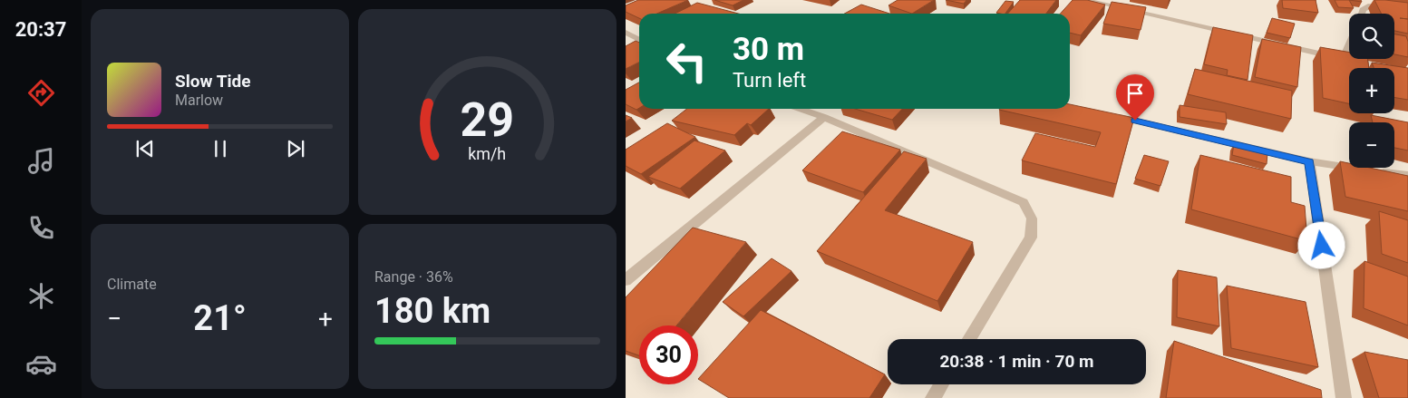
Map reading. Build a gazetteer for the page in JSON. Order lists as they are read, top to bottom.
{
  "page": {
    "tabs": "20:37",
    "map_buttons": ["+", "−"],
    "turn": ["30 m", "Turn left"],
    "song": ["Slow Tide", "Marlow"],
    "tile": [
      "Climate",
      ["Range · 36%", "180 km"]
    ],
    "heat": ["−", "21°", "+"],
    "limit": "30",
    "trip": "20:38 · 1 min · 70 m",
    "gauge": ["29", "km/h"]
  }
}
